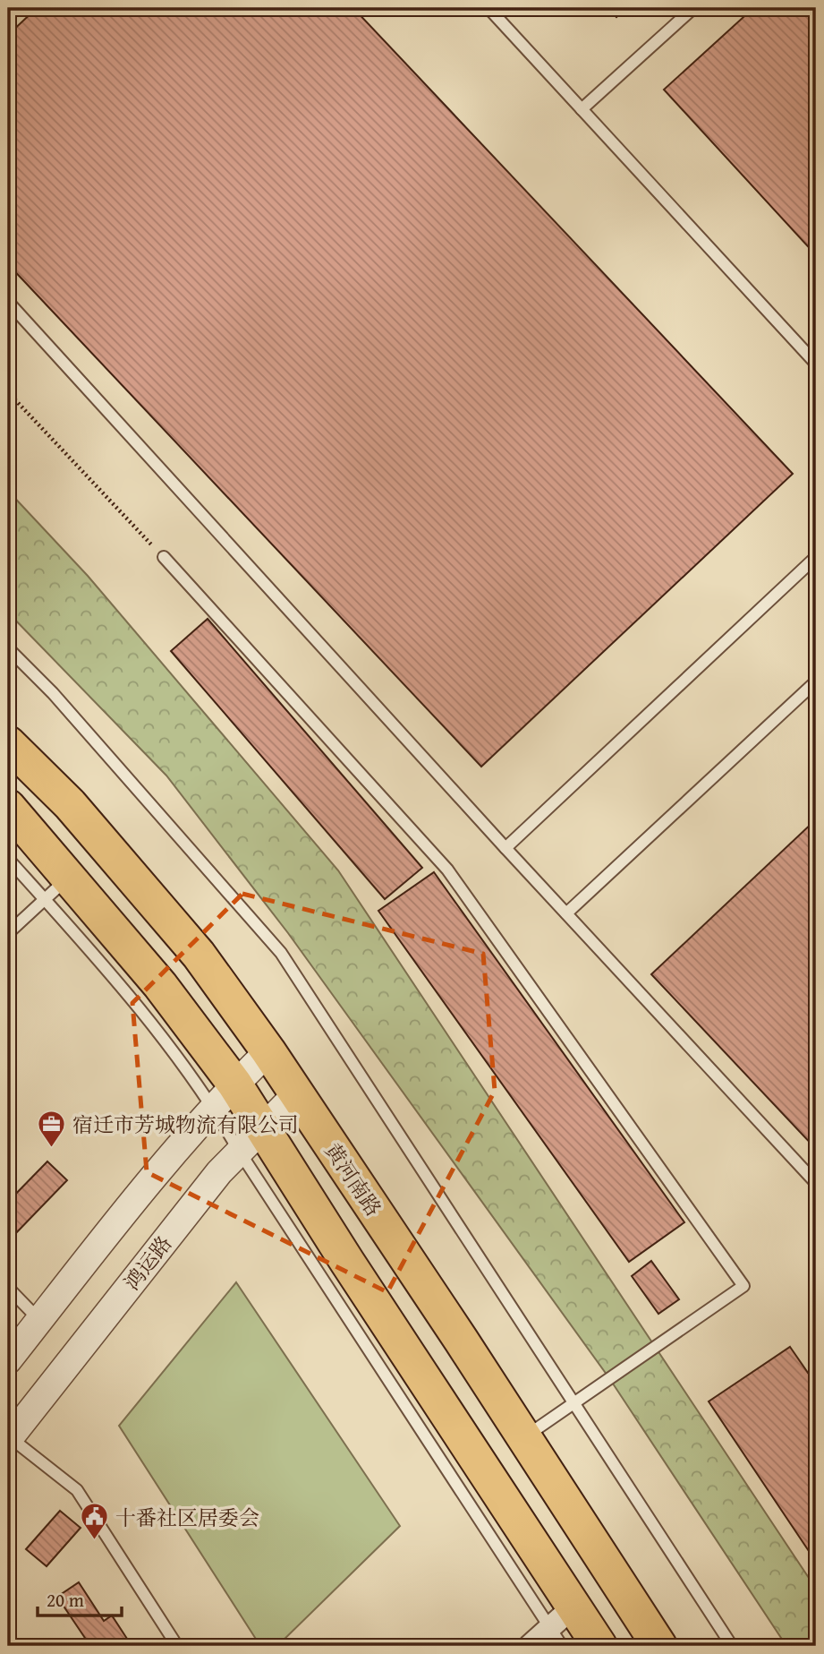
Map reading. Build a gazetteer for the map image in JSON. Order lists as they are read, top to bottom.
{
  "streets": {
    "main road": ["黄河南路"],
    "street": ["鸿运路"]
  },
  "crossings": [
    ["黄河南路", "鸿运路"]
  ],
  "places": {
    "office": ["宿迁市芳城物流有限公司"],
    "public building": ["十番社区居委会"]
  },
  "scale_bar": "20 m"
}
